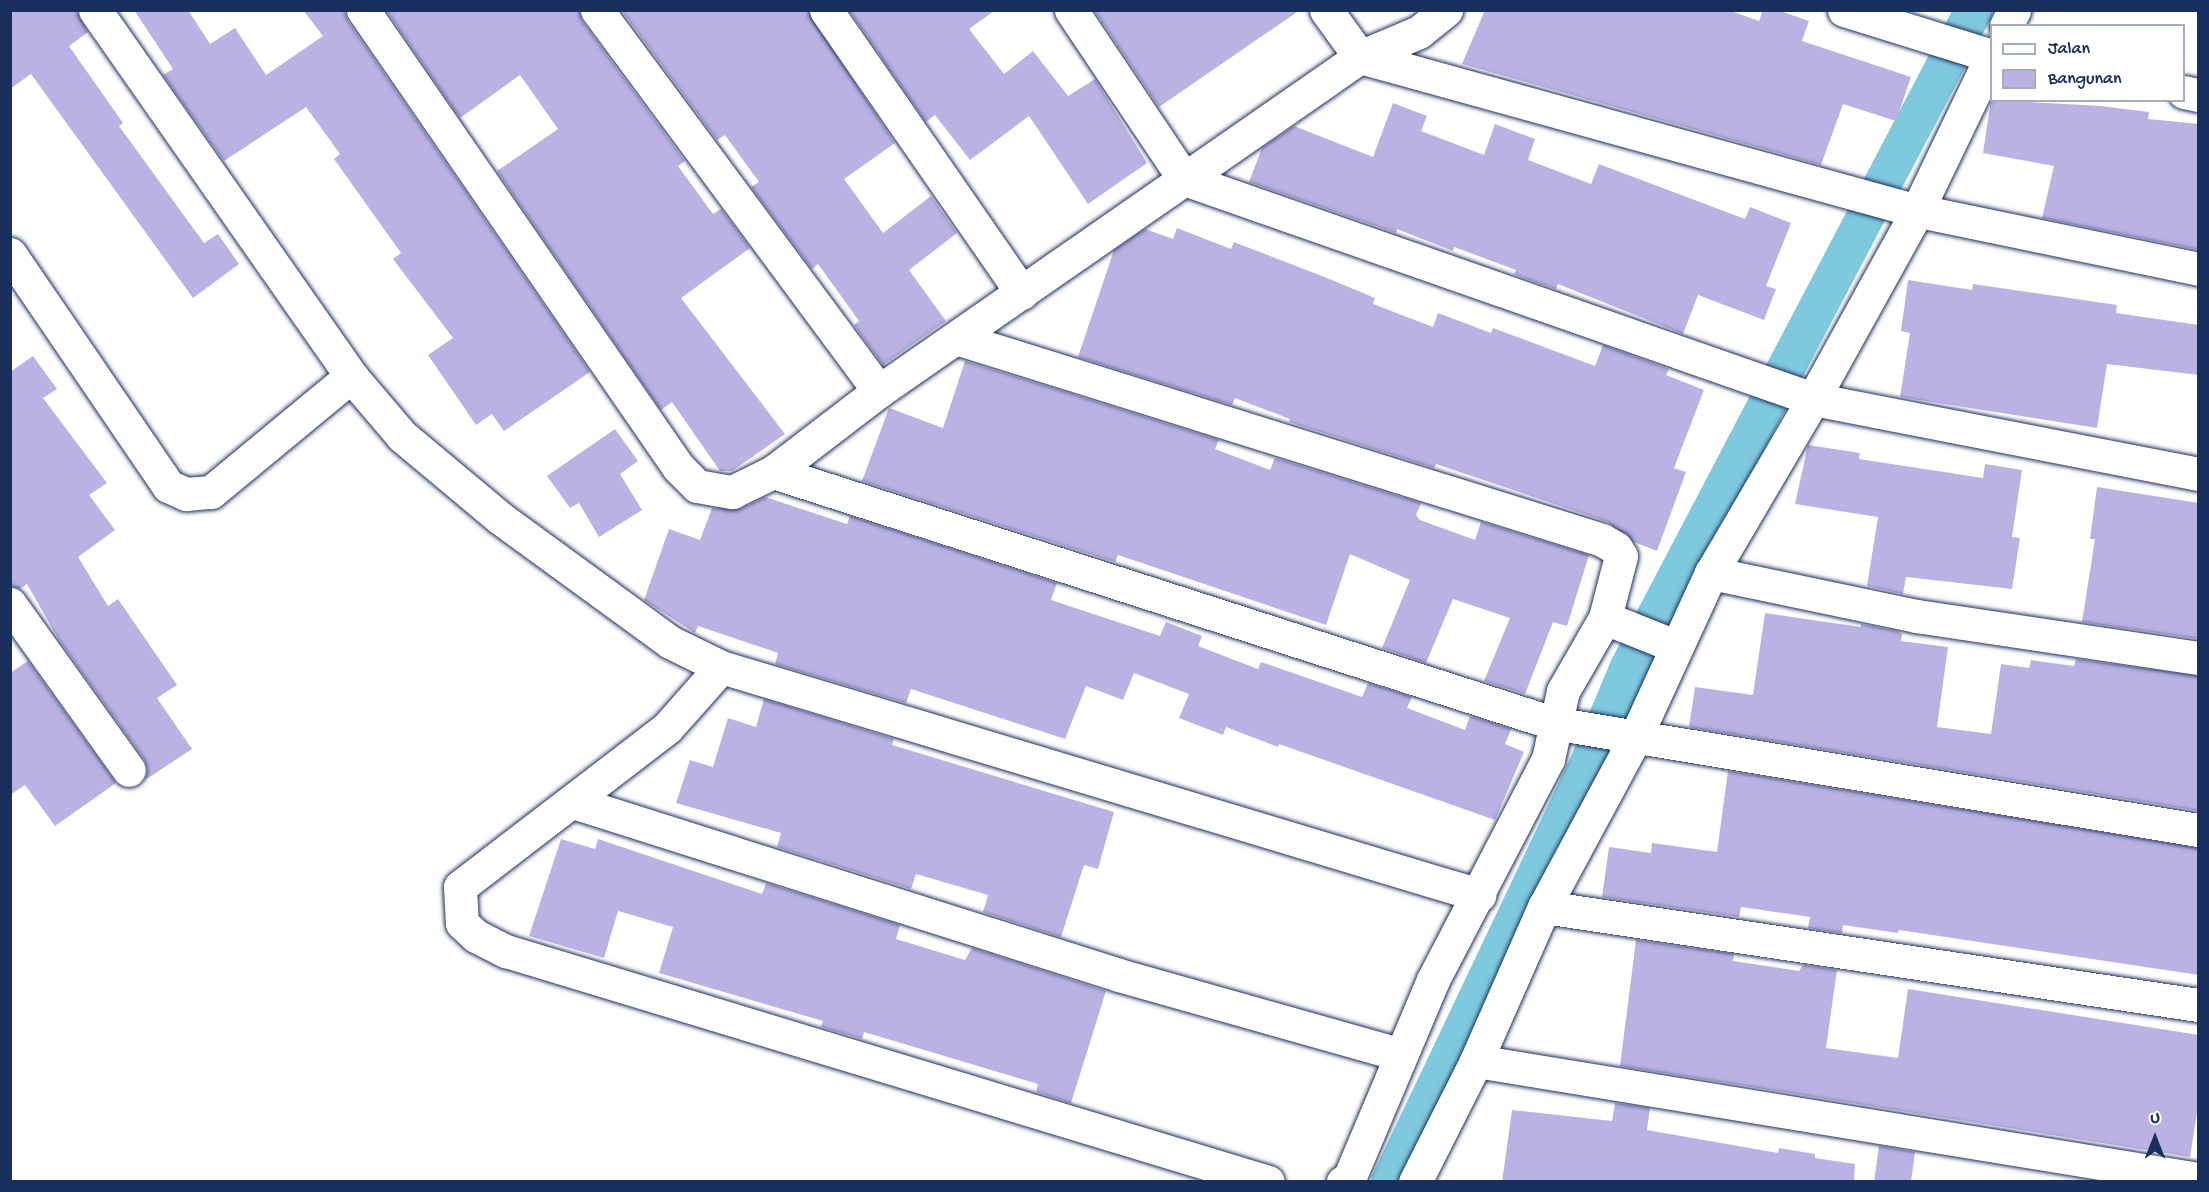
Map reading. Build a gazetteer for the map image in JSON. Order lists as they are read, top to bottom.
{
  "legend": ["Jalan", "Bangunan"],
  "north": "top"
}
